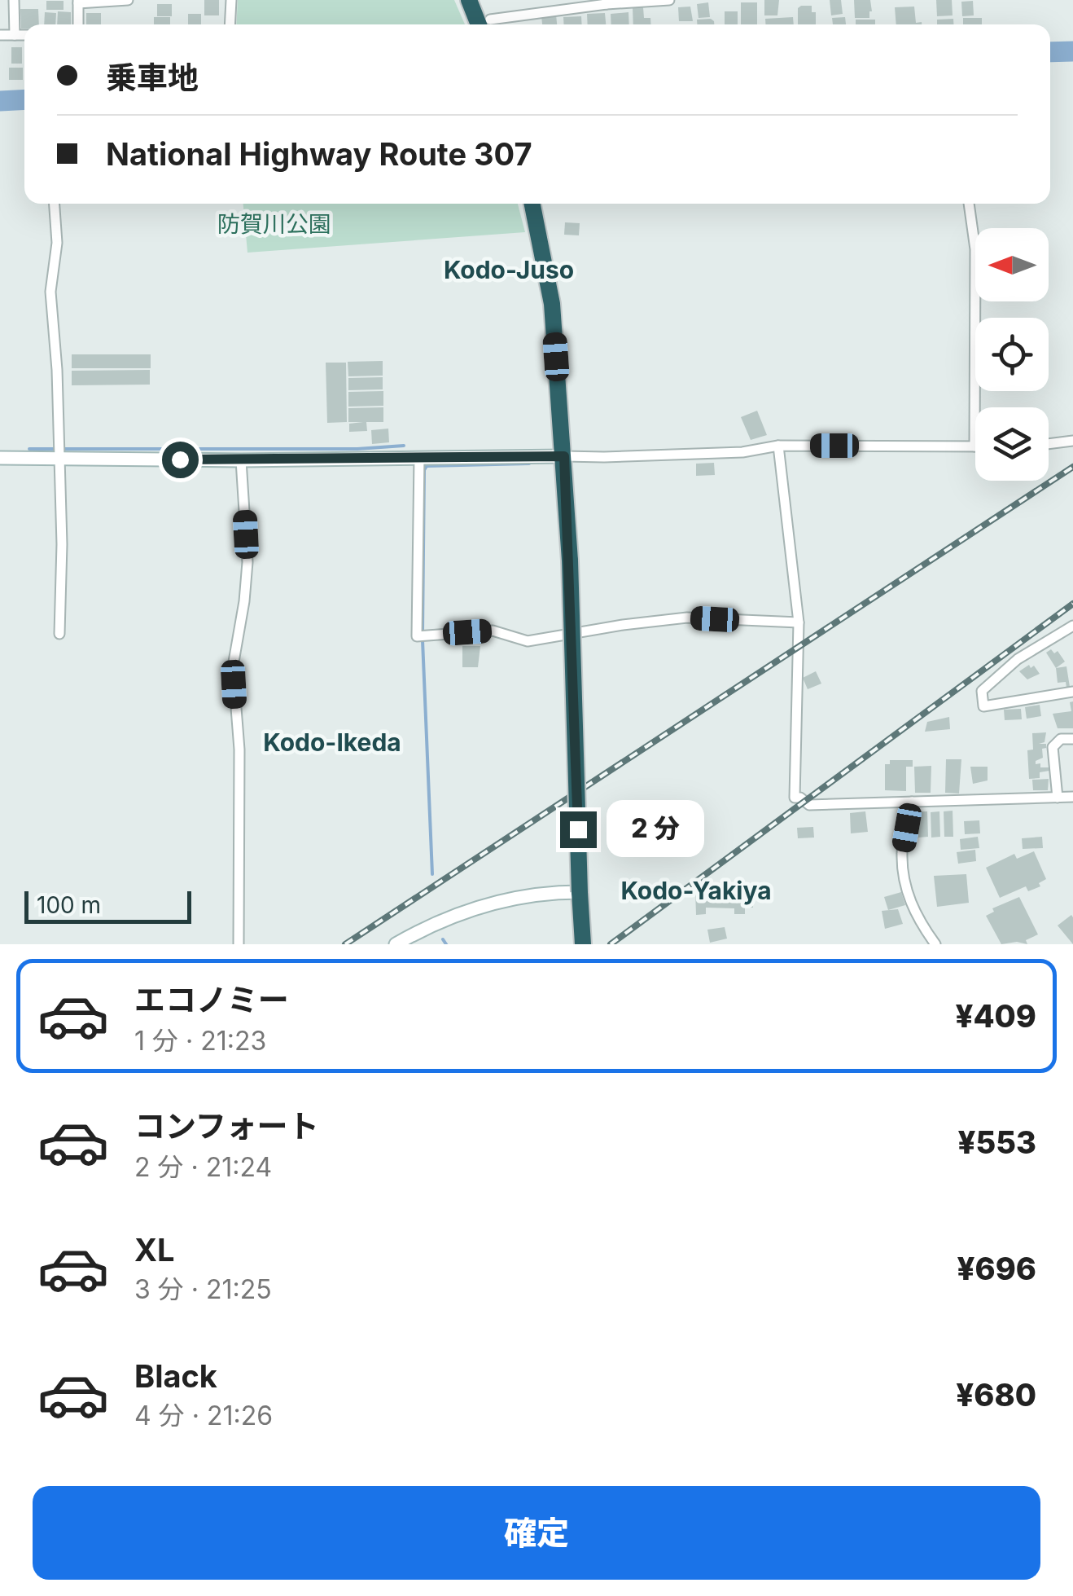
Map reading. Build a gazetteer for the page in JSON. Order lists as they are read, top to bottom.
{
  "districts": ["Kodo-Juso", "Kodo-Ikeda", "Kodo-Yakiya"],
  "parks": ["防賀川公園"],
  "scale_bar": "100 m",
  "north": "left",
  "page": {
    "banner": ["乗車地", "National Highway Route 307"],
    "bubble": "2 分",
    "scale": "100 m",
    "list": [
      {
        "name": "エコノミー",
        "note": "1 分 · 21:23",
        "value": "¥409"
      },
      {
        "name": "コンフォート",
        "note": "2 分 · 21:24",
        "value": "¥553"
      },
      {
        "name": "XL",
        "note": "3 分 · 21:25",
        "value": "¥696"
      },
      {
        "name": "Black",
        "note": "4 分 · 21:26",
        "value": "¥680"
      }
    ],
    "buttons": "確定"
  }
}
